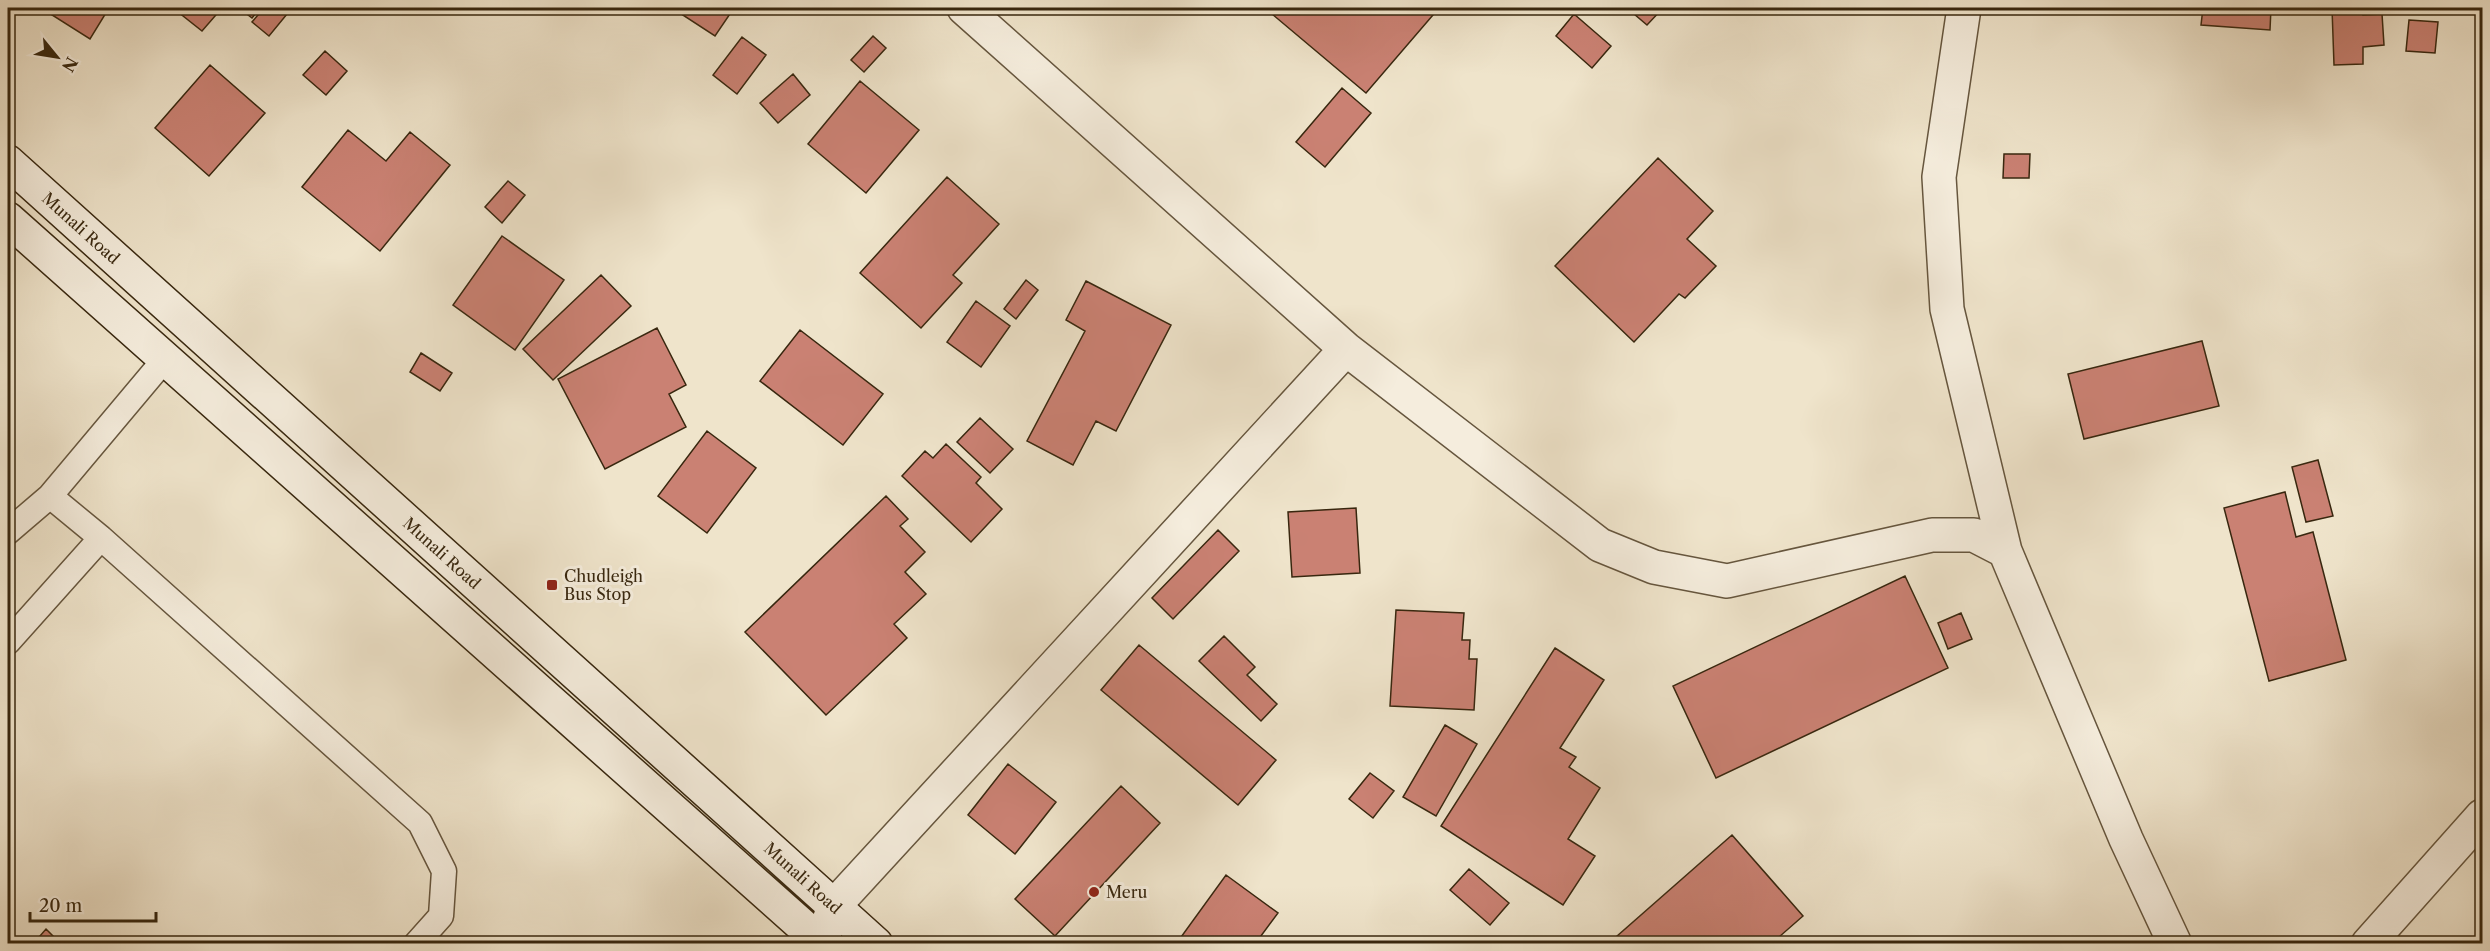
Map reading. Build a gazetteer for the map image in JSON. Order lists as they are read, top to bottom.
{
  "streets": {
    "street": ["Munali Road"]
  },
  "places": {
    "transit": ["Chudleigh Bus Stop"],
    "other": ["Meru"]
  },
  "scale_bar": "20 m",
  "north": "bottom right"
}
